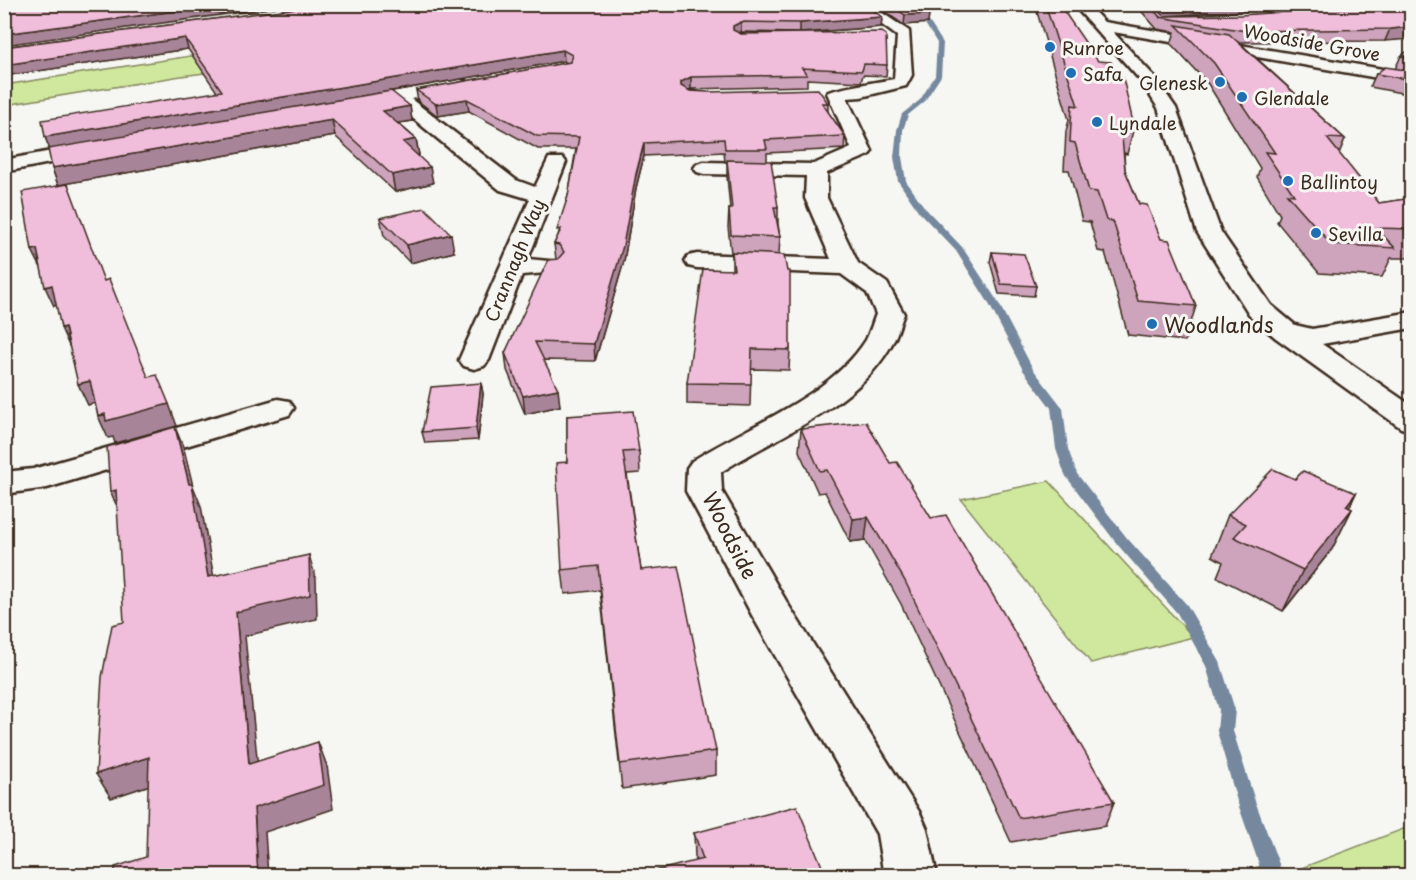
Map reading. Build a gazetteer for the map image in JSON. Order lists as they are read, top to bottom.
{
  "streets": {
    "street": ["Woodside Grove", "Crannagh Way", "Woodside"]
  },
  "places": [
    "Runroe",
    "Safa",
    "Glenesk",
    "Glendale",
    "Lyndale",
    "Ballintoy",
    "Sevilla",
    "Woodlands"
  ]
}
